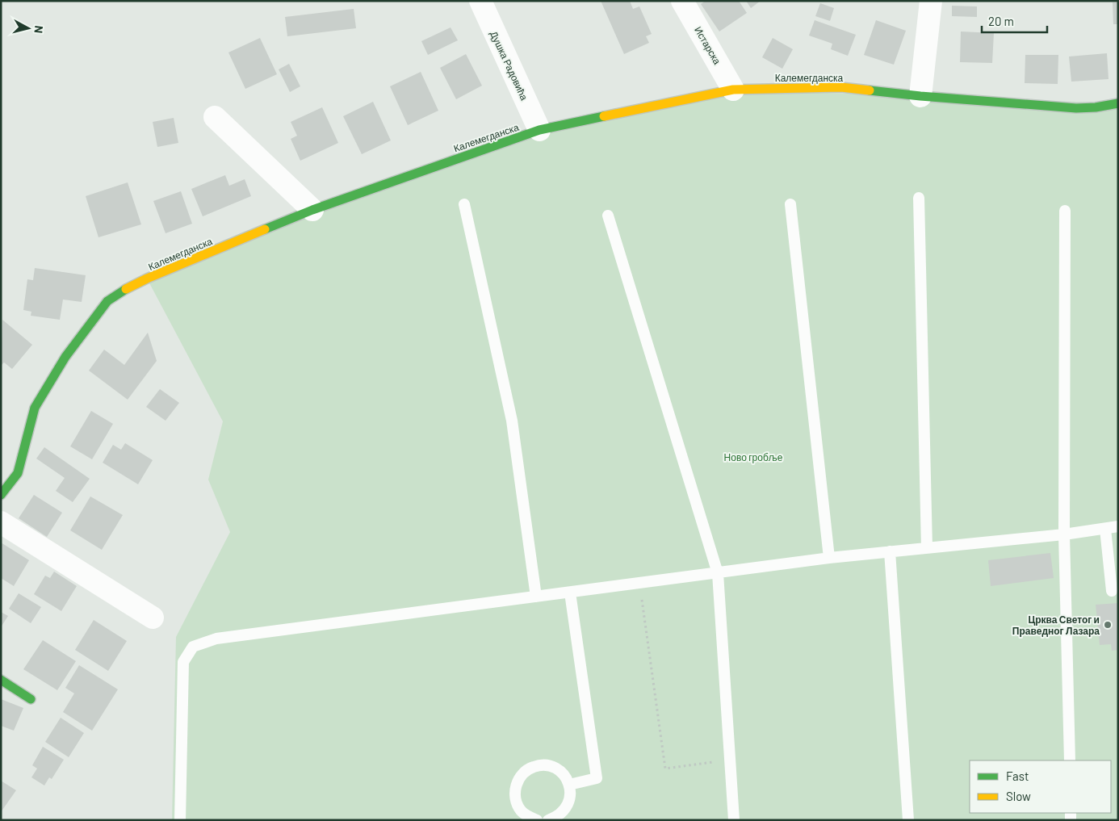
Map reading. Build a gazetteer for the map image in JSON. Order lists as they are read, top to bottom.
{
  "streets": {
    "street": ["Истарска", "Душка Радовића", "Калемегданска"]
  },
  "crossings": [
    ["Истарска", "Калемегданска"],
    ["Душка Радовића", "Калемегданска"]
  ],
  "parks": ["Ново гробље"],
  "places": ["Црква Светог и Праведног Лазара"],
  "legend": ["Fast", "Slow"],
  "scale_bar": "20 m",
  "north": "right"
}
